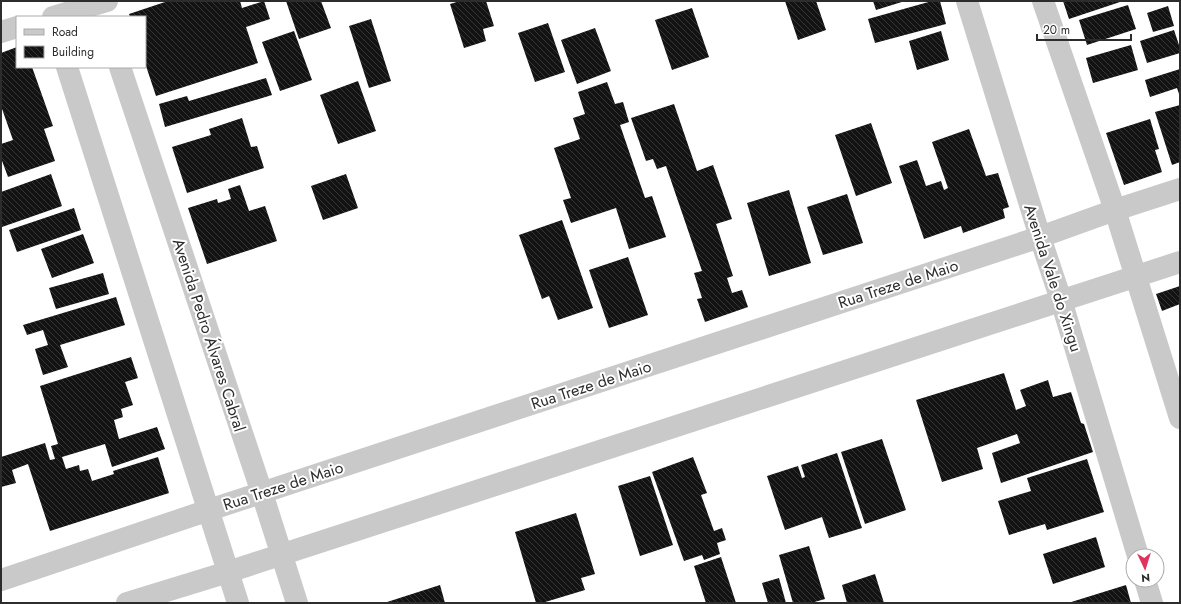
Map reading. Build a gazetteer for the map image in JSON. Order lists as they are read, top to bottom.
{
  "streets": {
    "street": ["Avenida Vale do Xingu", "Rua Treze de Maio", "Avenida Pedro Álvares Cabral"]
  },
  "crossings": [
    ["Avenida Vale do Xingu", "Rua Treze de Maio"],
    ["Rua Treze de Maio", "Avenida Pedro Álvares Cabral"]
  ],
  "legend": ["Road", "Building"],
  "scale_bar": "20 m",
  "north": "bottom"
}
